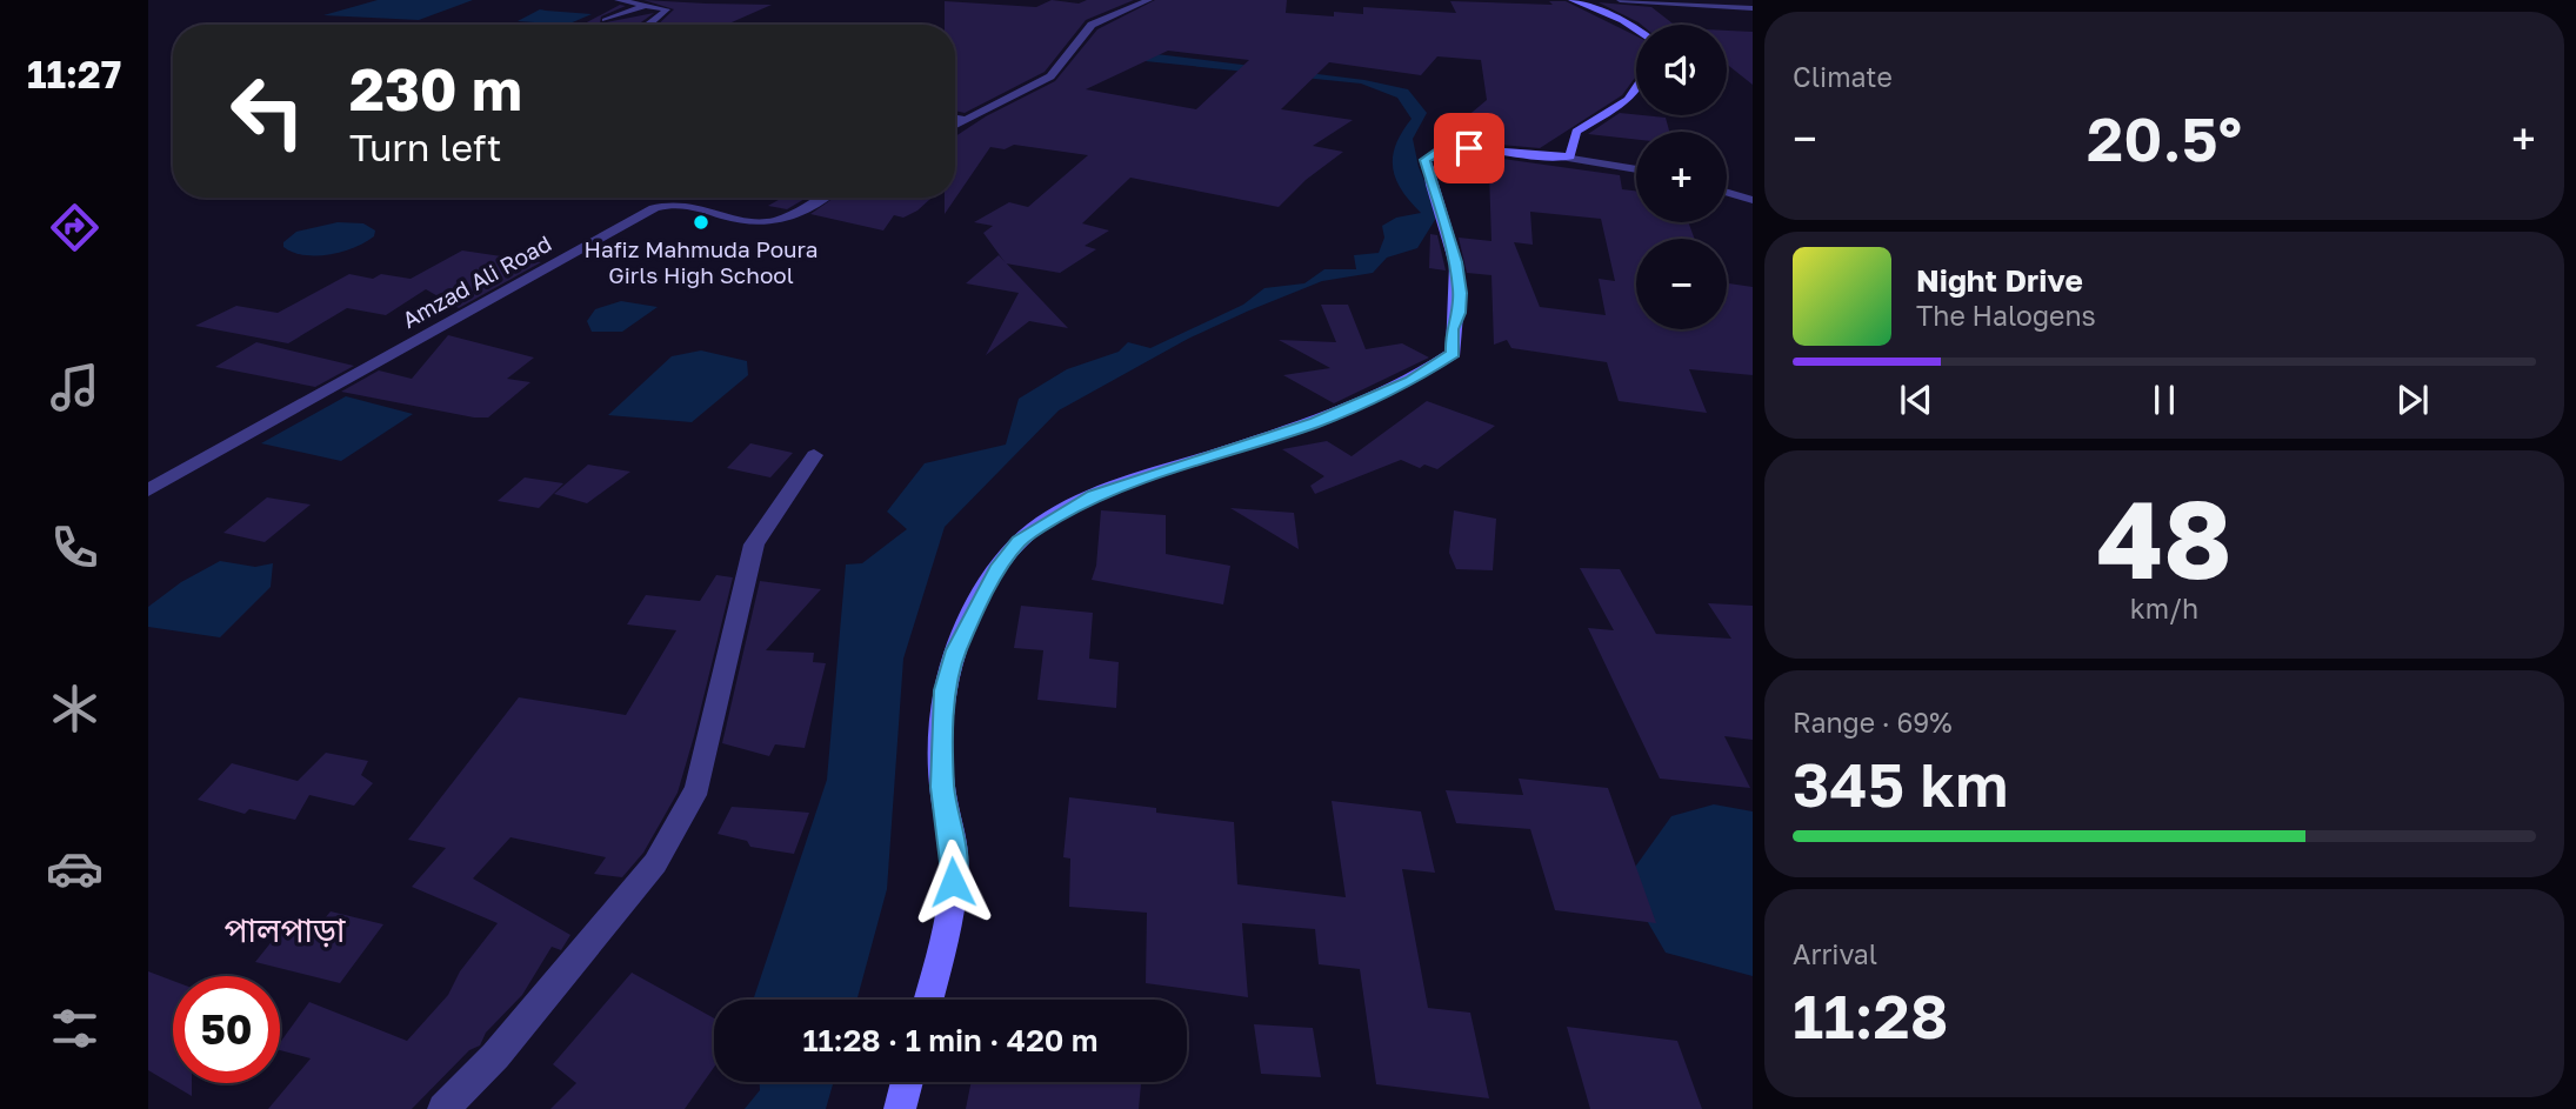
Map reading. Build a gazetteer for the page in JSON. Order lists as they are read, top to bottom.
{
  "streets": {
    "street": ["Amzad Ali Road"]
  },
  "districts": ["পালপাড়া"],
  "places": ["Hafiz Mahmuda Poura Girls High School"],
  "page": {
    "tabs": "11:27",
    "tile": [
      "Climate",
      ["48", "km/h"],
      ["Range · 69%", "345 km"],
      ["Arrival", "11:28"]
    ],
    "map_buttons": ["+", "−"],
    "turn": ["230 m", "Turn left"],
    "heat": ["−", "20.5°", "+"],
    "song": ["Night Drive", "The Halogens"],
    "limit": "50",
    "trip": "11:28 · 1 min · 420 m"
  }
}
